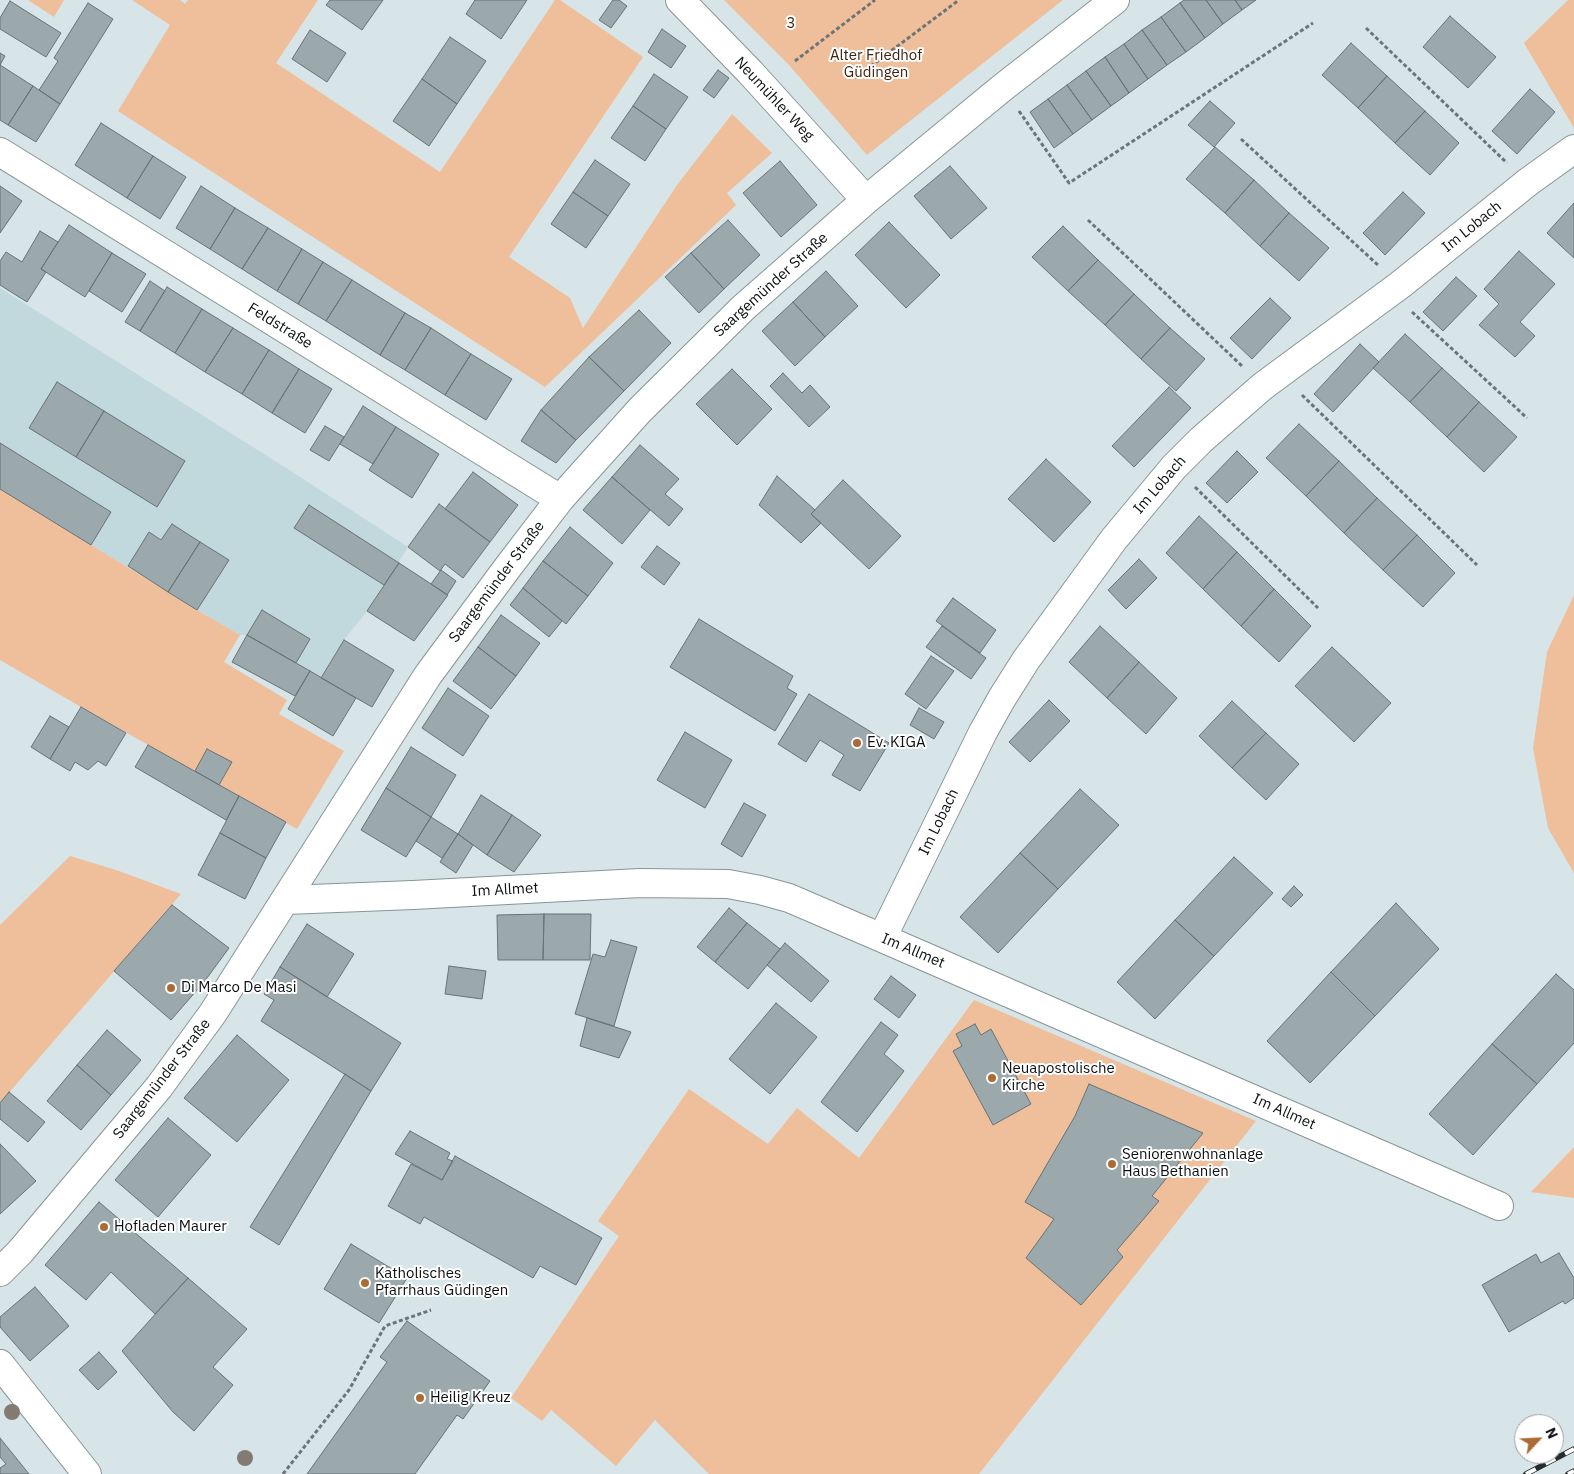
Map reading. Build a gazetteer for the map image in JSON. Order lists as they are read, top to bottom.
{
  "streets": {
    "street": [
      "Neumühler Weg",
      "Im Lobach",
      "Saargemünder Straße",
      "Feldstraße",
      "Im Allmet"
    ]
  },
  "crossings": [
    ["Neumühler Weg", "Saargemünder Straße"],
    ["Im Lobach", "Im Allmet"],
    ["Saargemünder Straße", "Feldstraße"],
    ["Saargemünder Straße", "Im Allmet"]
  ],
  "parks": ["3", "Alter Friedhof Güdingen"],
  "places": [
    "Ev. KIGA",
    "Di Marco De Masi",
    "Neuapostolische Kirche",
    "Seniorenwohnanlage Haus Bethanien",
    "Hofladen Maurer",
    "Katholisches Pfarrhaus Güdingen",
    "Heilig Kreuz"
  ],
  "north": "top right"
}
